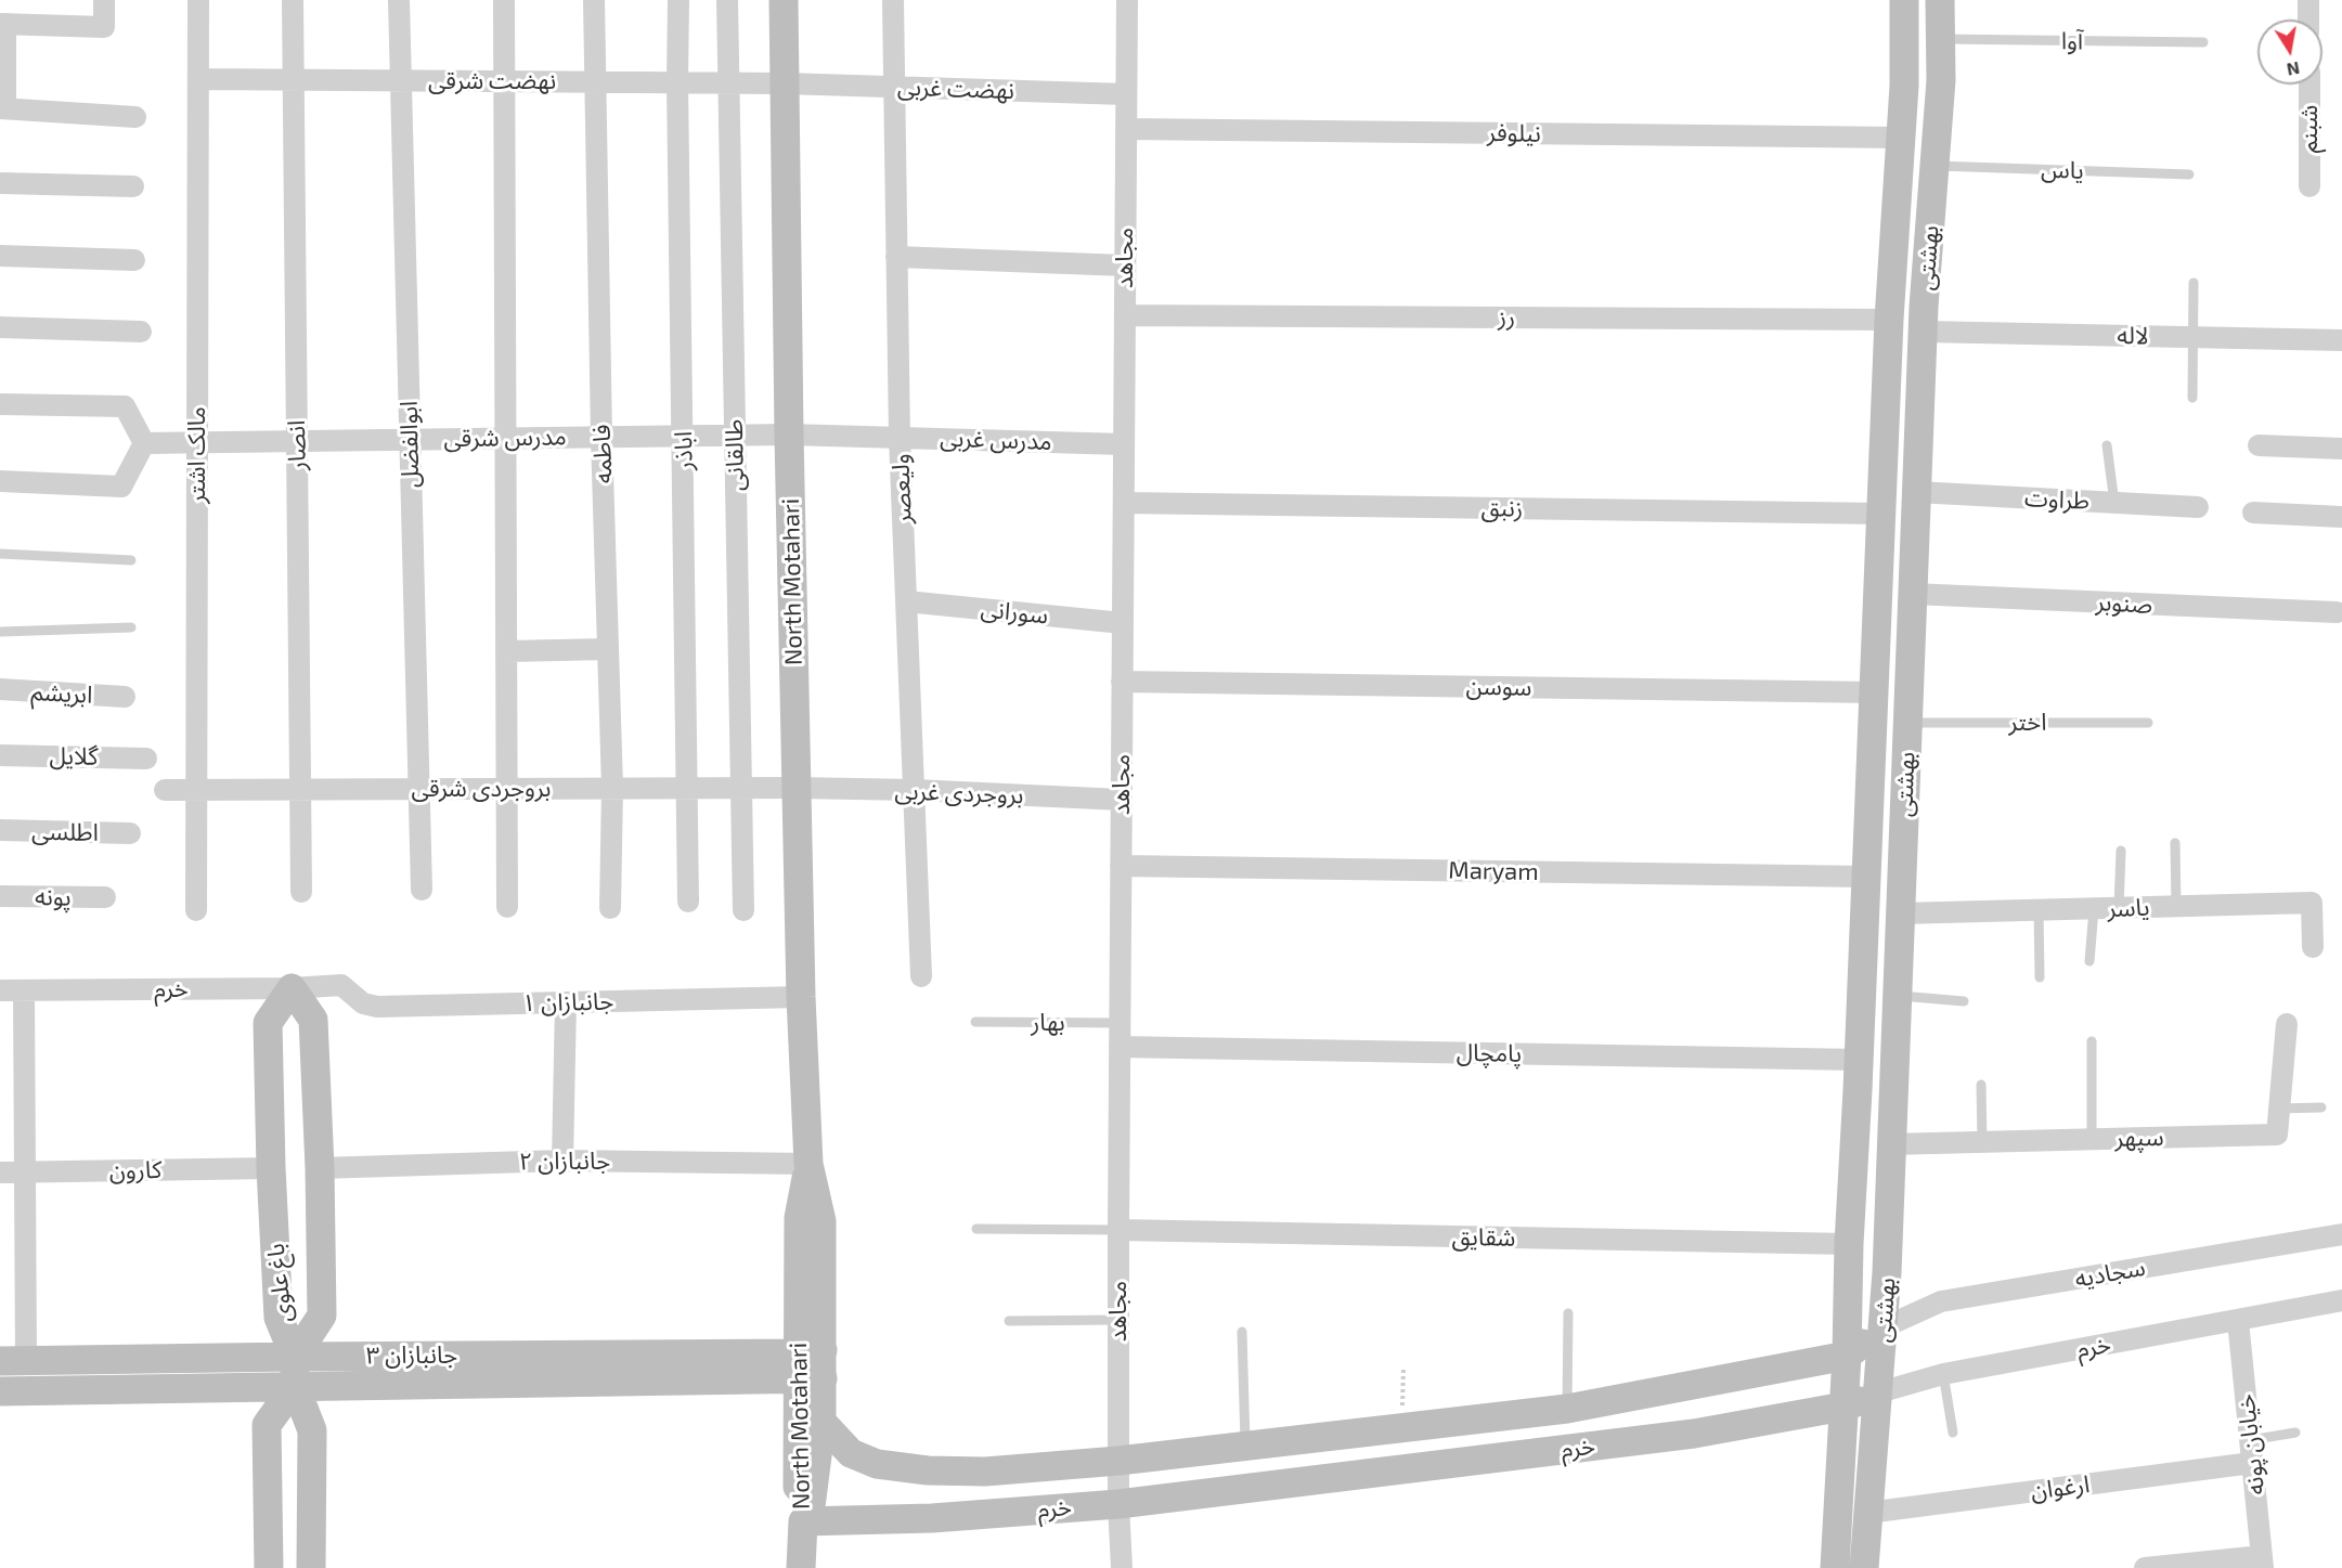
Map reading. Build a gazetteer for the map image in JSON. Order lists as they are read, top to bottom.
{
  "streets": {
    "street": [
      "نهضت شرقی",
      "نهضت غربی",
      "شبنم",
      "نیلوفر",
      "مجاهد",
      "بهشتی",
      "رز",
      "لاله",
      "مدرس شرقی",
      "مدرس غربی",
      "ابوالفضل",
      "انصار",
      "اباذر",
      "فاطمه",
      "مالک اشتر",
      "طالقانی",
      "ولیعصر",
      "طراوت",
      "زنبق",
      "North Motahari",
      "صنوبر",
      "سورانی",
      "سوسن",
      "ابریشم",
      "گلایل",
      "بروجردی شرقی",
      "بروجردی غربی",
      "اطلسی",
      "Maryam",
      "پونه",
      "یاسر",
      "خرم",
      "جانبازان ۱",
      "پامچال",
      "سپهر",
      "جانبازان ۲",
      "کارون",
      "شقایق",
      "سجادیه",
      "باغ علوی",
      "جانبازان ۳",
      "خیابان پونه",
      "ارغوان"
    ],
    "lane": [
      "آوا",
      "یاس",
      "اختر",
      "بهار"
    ]
  },
  "crossings": [
    ["آوا", "بهشتی"],
    ["نهضت شرقی", "نهضت غربی"],
    ["نهضت شرقی", "ابوالفضل"],
    ["نهضت شرقی", "انصار"],
    ["نهضت شرقی", "اباذر"],
    ["نهضت شرقی", "فاطمه"],
    ["نهضت شرقی", "مالک اشتر"],
    ["نهضت شرقی", "طالقانی"],
    ["نهضت شرقی", "North Motahari"],
    ["نهضت غربی", "مجاهد"],
    ["نهضت غربی", "ولیعصر"],
    ["نهضت غربی", "North Motahari"],
    ["نیلوفر", "مجاهد"],
    ["نیلوفر", "بهشتی"],
    ["یاس", "بهشتی"],
    ["مجاهد", "رز"],
    ["مجاهد", "مدرس غربی"],
    ["مجاهد", "زنبق"],
    ["مجاهد", "سورانی"],
    ["مجاهد", "سوسن"],
    ["مجاهد", "بروجردی غربی"],
    ["مجاهد", "Maryam"],
    ["مجاهد", "خرم"],
    ["مجاهد", "بهار"],
    ["مجاهد", "پامچال"],
    ["مجاهد", "شقایق"],
    ["بهشتی", "رز"],
    ["بهشتی", "لاله"],
    ["بهشتی", "طراوت"],
    ["بهشتی", "زنبق"],
    ["بهشتی", "صنوبر"],
    ["بهشتی", "سوسن"],
    ["بهشتی", "اختر"],
    ["بهشتی", "Maryam"],
    ["بهشتی", "یاسر"],
    ["بهشتی", "خرم"],
    ["بهشتی", "پامچال"],
    ["بهشتی", "سپهر"],
    ["بهشتی", "شقایق"],
    ["بهشتی", "سجادیه"],
    ["بهشتی", "ارغوان"],
    ["مدرس شرقی", "مدرس غربی"],
    ["مدرس شرقی", "ابوالفضل"],
    ["مدرس شرقی", "انصار"],
    ["مدرس شرقی", "اباذر"],
    ["مدرس شرقی", "فاطمه"],
    ["مدرس شرقی", "مالک اشتر"],
    ["مدرس شرقی", "طالقانی"],
    ["مدرس شرقی", "North Motahari"],
    ["مدرس غربی", "ولیعصر"],
    ["مدرس غربی", "North Motahari"],
    ["ابوالفضل", "بروجردی شرقی"],
    ["انصار", "بروجردی شرقی"],
    ["اباذر", "بروجردی شرقی"],
    ["فاطمه", "بروجردی شرقی"],
    ["مالک اشتر", "بروجردی شرقی"],
    ["طالقانی", "بروجردی شرقی"],
    ["ولیعصر", "سورانی"],
    ["ولیعصر", "بروجردی غربی"],
    ["North Motahari", "بروجردی شرقی"],
    ["North Motahari", "بروجردی غربی"],
    ["North Motahari", "خرم"],
    ["North Motahari", "جانبازان ۱"],
    ["North Motahari", "جانبازان ۲"],
    ["North Motahari", "جانبازان ۳"],
    ["بروجردی شرقی", "بروجردی غربی"],
    ["خرم", "جانبازان ۱"],
    ["خرم", "سجادیه"],
    ["خرم", "باغ علوی"],
    ["خرم", "خیابان پونه"],
    ["جانبازان ۲", "باغ علوی"],
    ["کارون", "باغ علوی"],
    ["باغ علوی", "جانبازان ۳"],
    ["خیابان پونه", "ارغوان"]
  ],
  "north": "bottom"
}
